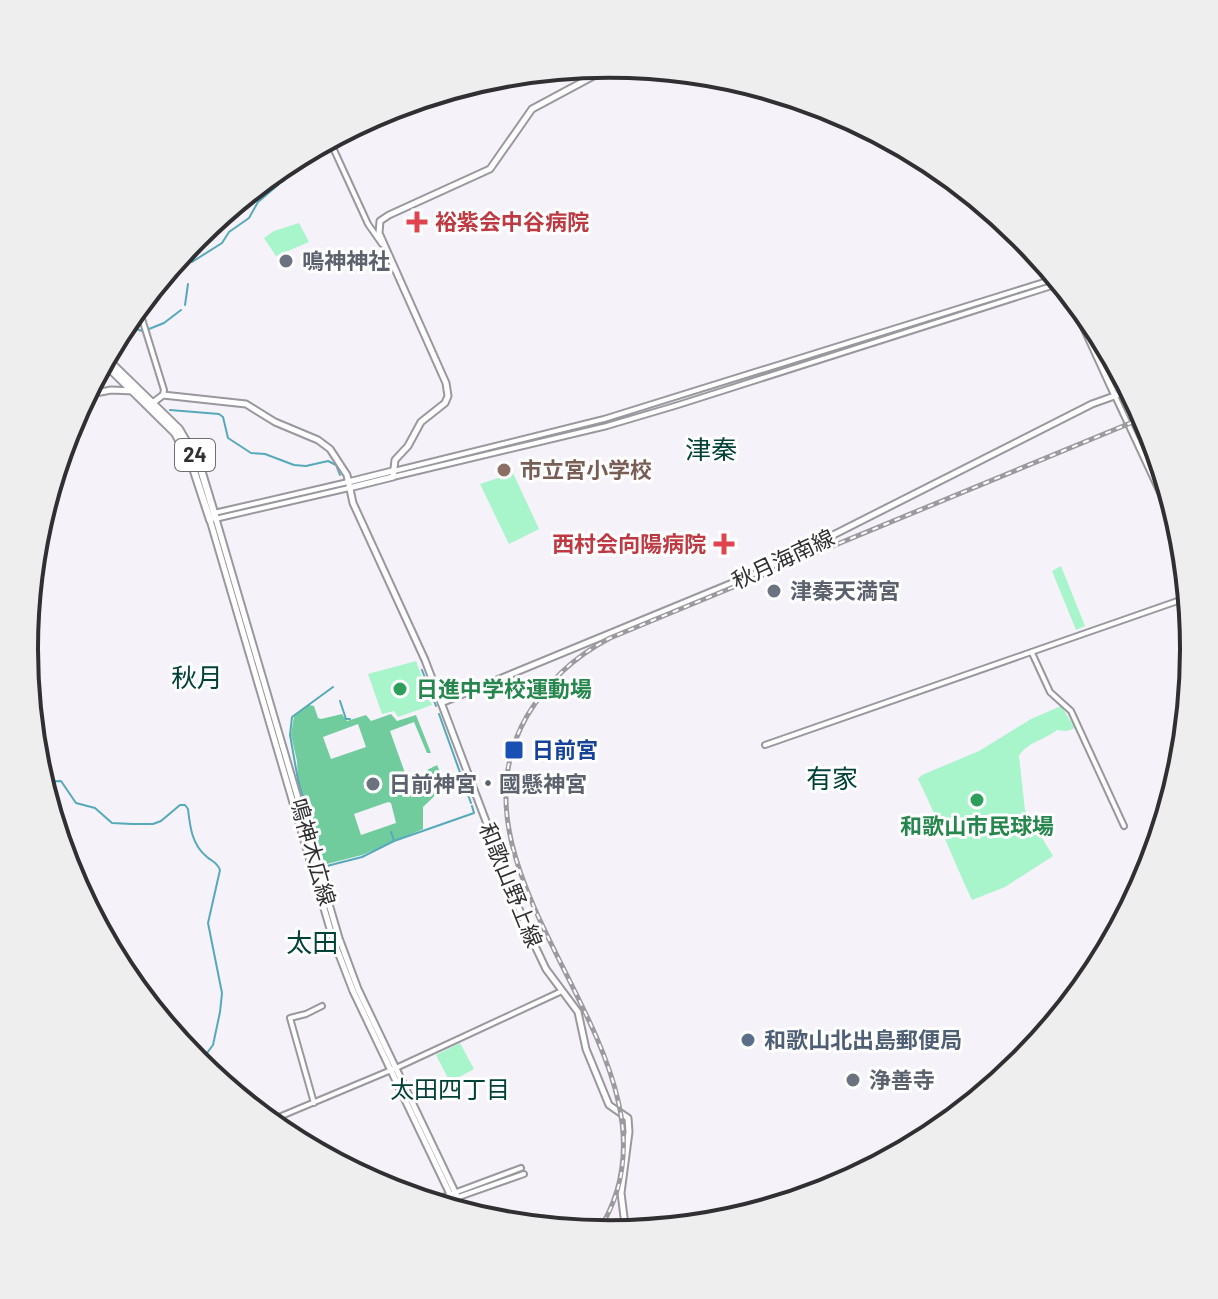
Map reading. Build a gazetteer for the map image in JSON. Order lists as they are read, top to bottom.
{
  "streets": {
    "highway": ["24"],
    "main road": ["秋月海南線", "鳴神木広線", "和歌山野上線"]
  },
  "crossings": [
    ["24", "鳴神木広線"],
    ["秋月海南線", "和歌山野上線"]
  ],
  "districts": [
    "津秦",
    "秋月",
    "有家",
    "太田",
    "太田四丁目"
  ],
  "places": {
    "health": ["裕紫会中谷病院", "西村会向陽病院"],
    "other": [
      "鳴神神社",
      "市立宮小学校",
      "津秦天満宮",
      "日進中学校運動場",
      "日前神宮・國懸神宮",
      "和歌山市民球場",
      "和歌山北出島郵便局",
      "浄善寺"
    ],
    "transit": ["日前宮"]
  }
}
